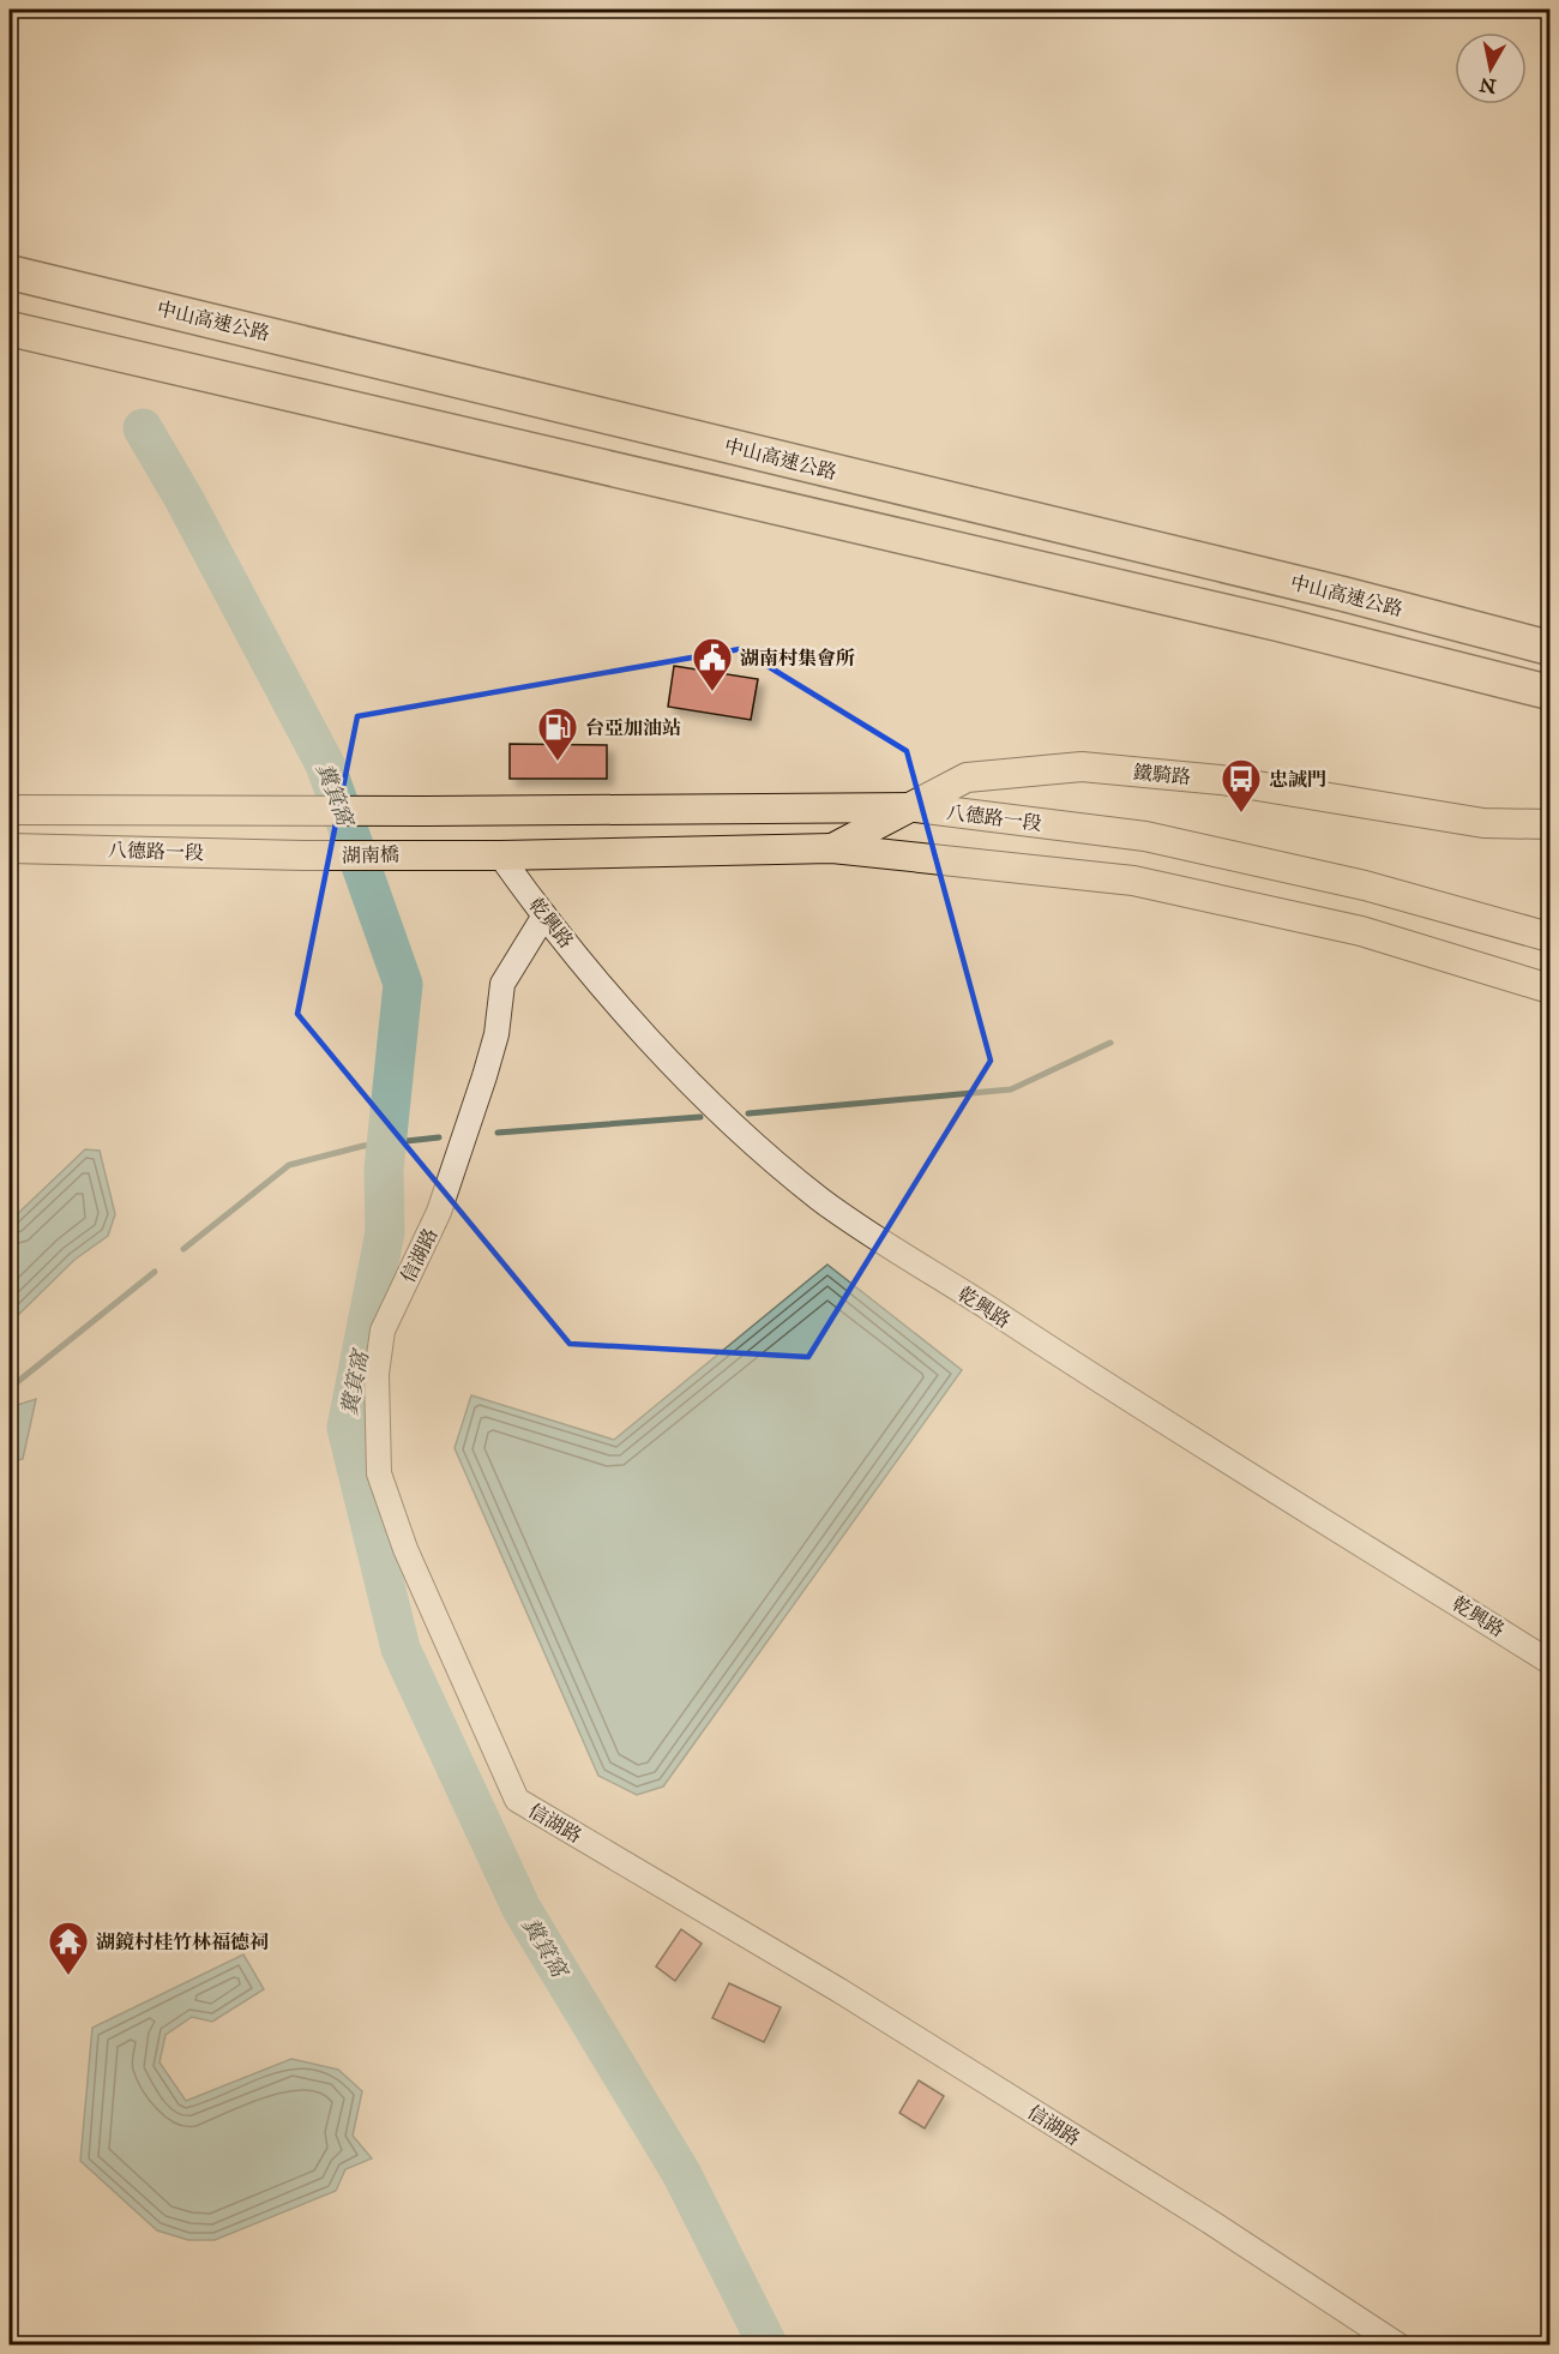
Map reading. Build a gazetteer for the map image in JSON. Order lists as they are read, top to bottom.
{
  "streets": {
    "highway": ["中山高速公路"],
    "main road": ["鐵騎路", "八德路一段", "湖南橋"],
    "street": ["乾興路", "信湖路"]
  },
  "crossings": [
    ["鐵騎路", "八德路一段"],
    ["八德路一段", "湖南橋"],
    ["湖南橋", "乾興路"],
    ["乾興路", "信湖路"]
  ],
  "water": ["糞箕窩"],
  "places": {
    "public building": ["湖南村集會所"],
    "fuel station": ["台亞加油站"],
    "bus stop": ["忠誠門"],
    "temple": ["湖鏡村桂竹林福德祠"]
  },
  "north": "bottom"
}
